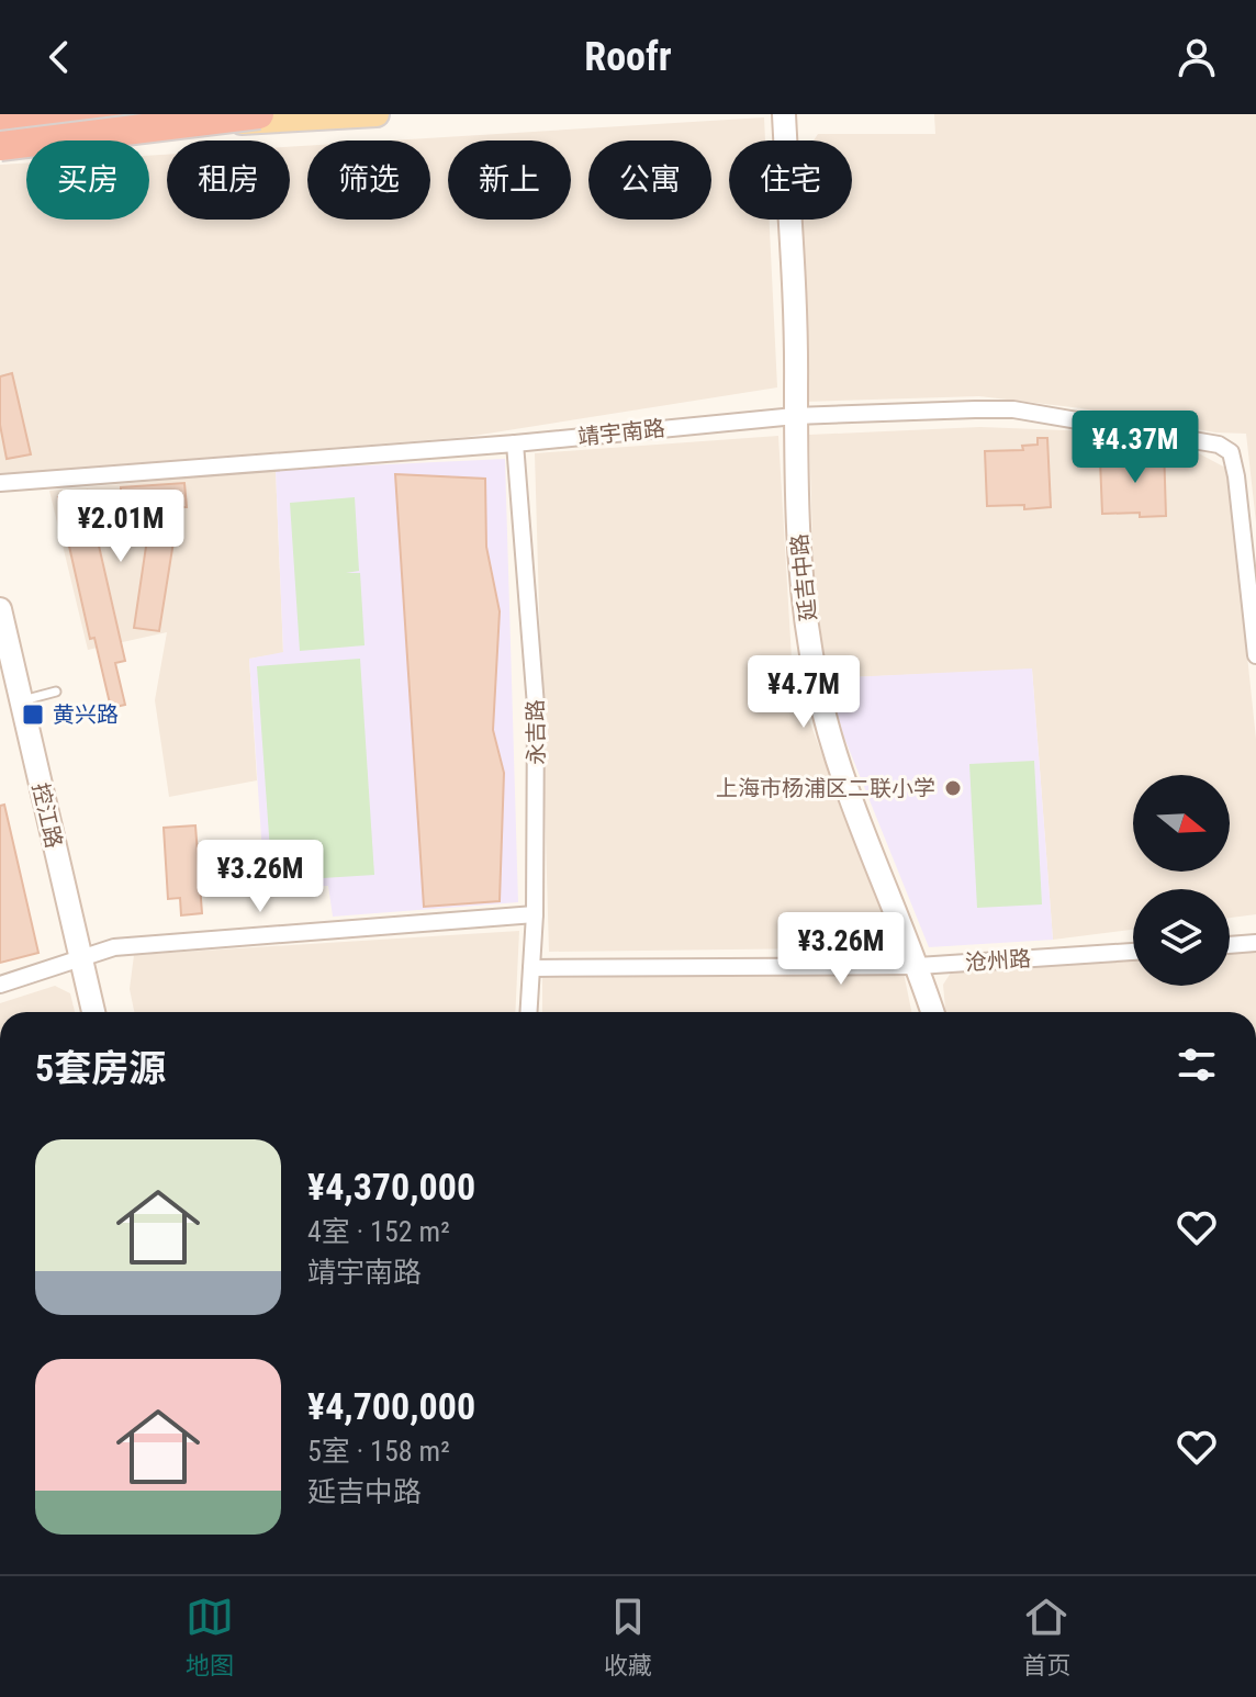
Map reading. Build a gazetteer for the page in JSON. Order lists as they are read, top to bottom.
{
  "streets": {
    "street": [
      "靖宇南路",
      "延吉中路",
      "永吉路",
      "控江路",
      "沧州路"
    ]
  },
  "crossings": [
    ["靖宇南路", "延吉中路"],
    ["靖宇南路", "永吉路"],
    ["延吉中路", "沧州路"],
    ["永吉路", "沧州路"]
  ],
  "places": {
    "transit": ["黄兴路"],
    "other": ["上海市杨浦区二联小学"]
  },
  "north": "right",
  "page": {
    "header": "Roofr",
    "chip": [
      "买房",
      "租房",
      "筛选",
      "新上",
      "公寓",
      "住宅"
    ],
    "price": [
      "¥4.37M",
      "¥2.01M",
      "¥4.7M",
      "¥3.26M",
      "¥3.26M"
    ],
    "heading": "5套房源",
    "list": [
      {
        "name": "¥4,370,000",
        "note": "4室 · 152 m² · 靖宇南路"
      },
      {
        "name": "¥4,700,000",
        "note": "5室 · 158 m² · 延吉中路"
      }
    ],
    "tabs": ["地图", "收藏", "首页"]
  }
}
